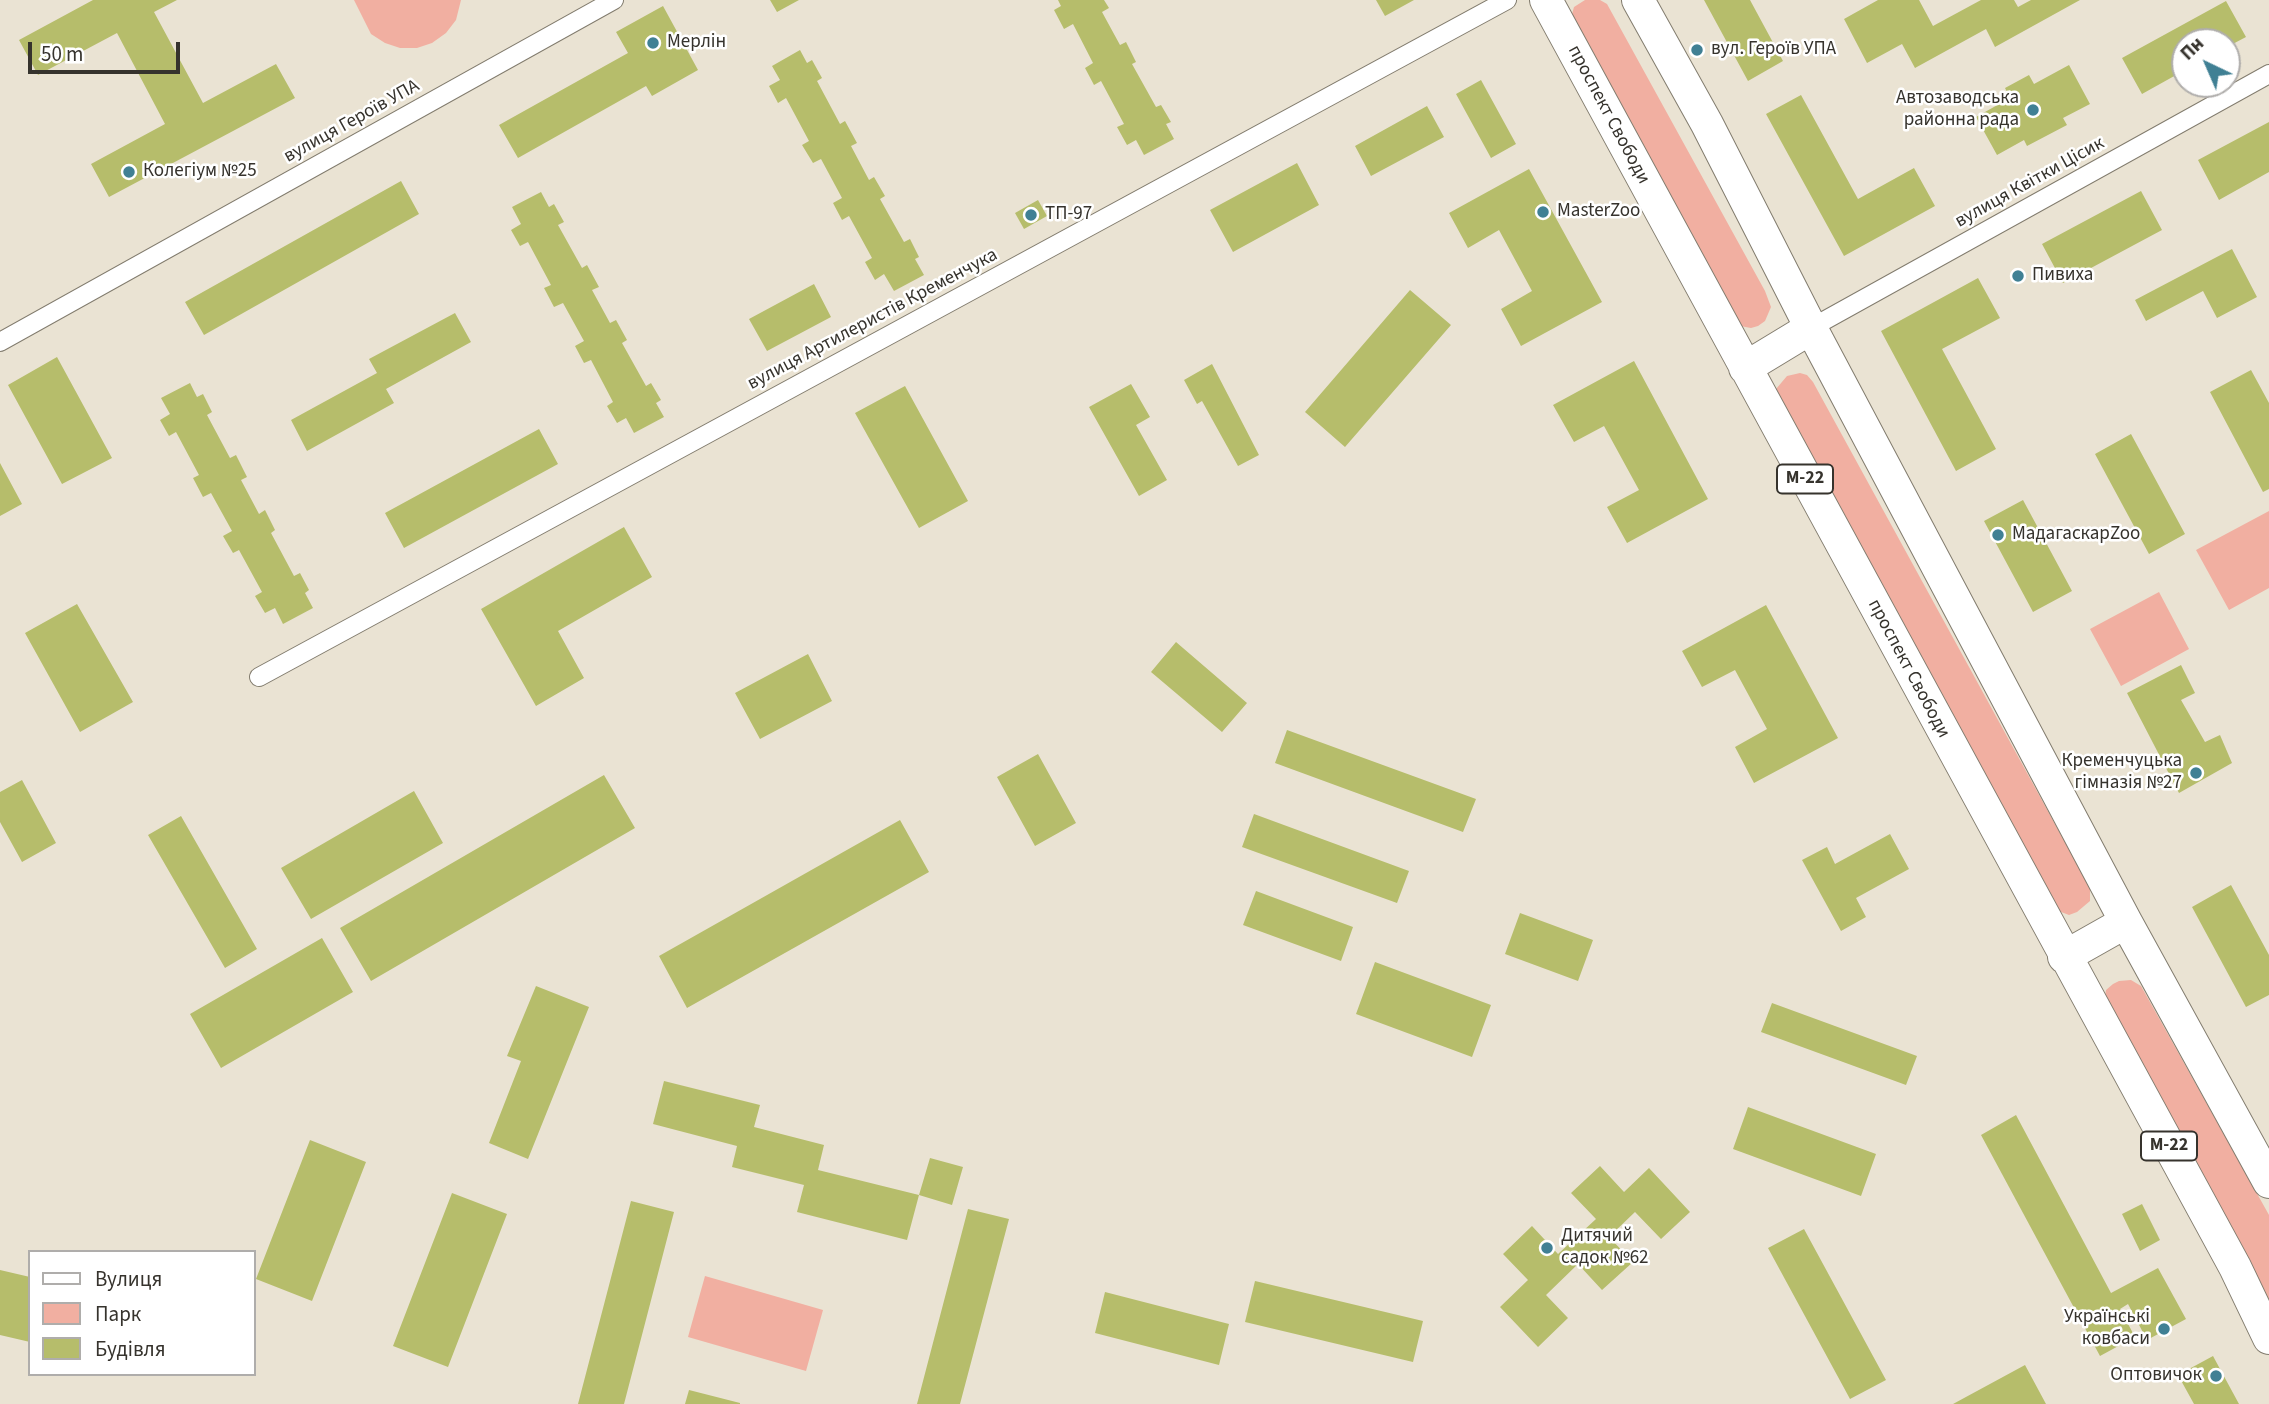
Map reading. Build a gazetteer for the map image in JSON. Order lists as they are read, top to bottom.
{
  "streets": {
    "highway": ["проспект Свободи", "М-22"],
    "street": ["вулиця Героїв УПА", "вулиця Квітки Цісик", "вулиця Артилеристів Кременчука"]
  },
  "places": [
    "Мерлін",
    "вул. Героїв УПА",
    "Автозаводська районна рада",
    "Колегіум №25",
    "MasterZoo",
    "ТП-97",
    "Пивиха",
    "МадагаскарZoo",
    "Кременчуцька гімназія №27",
    "Дитячий садок №62",
    "Українські ковбаси",
    "Оптовичок"
  ],
  "legend": ["Вулиця", "Парк", "Будівля"],
  "scale_bar": "50 m",
  "north": "top left"
}
